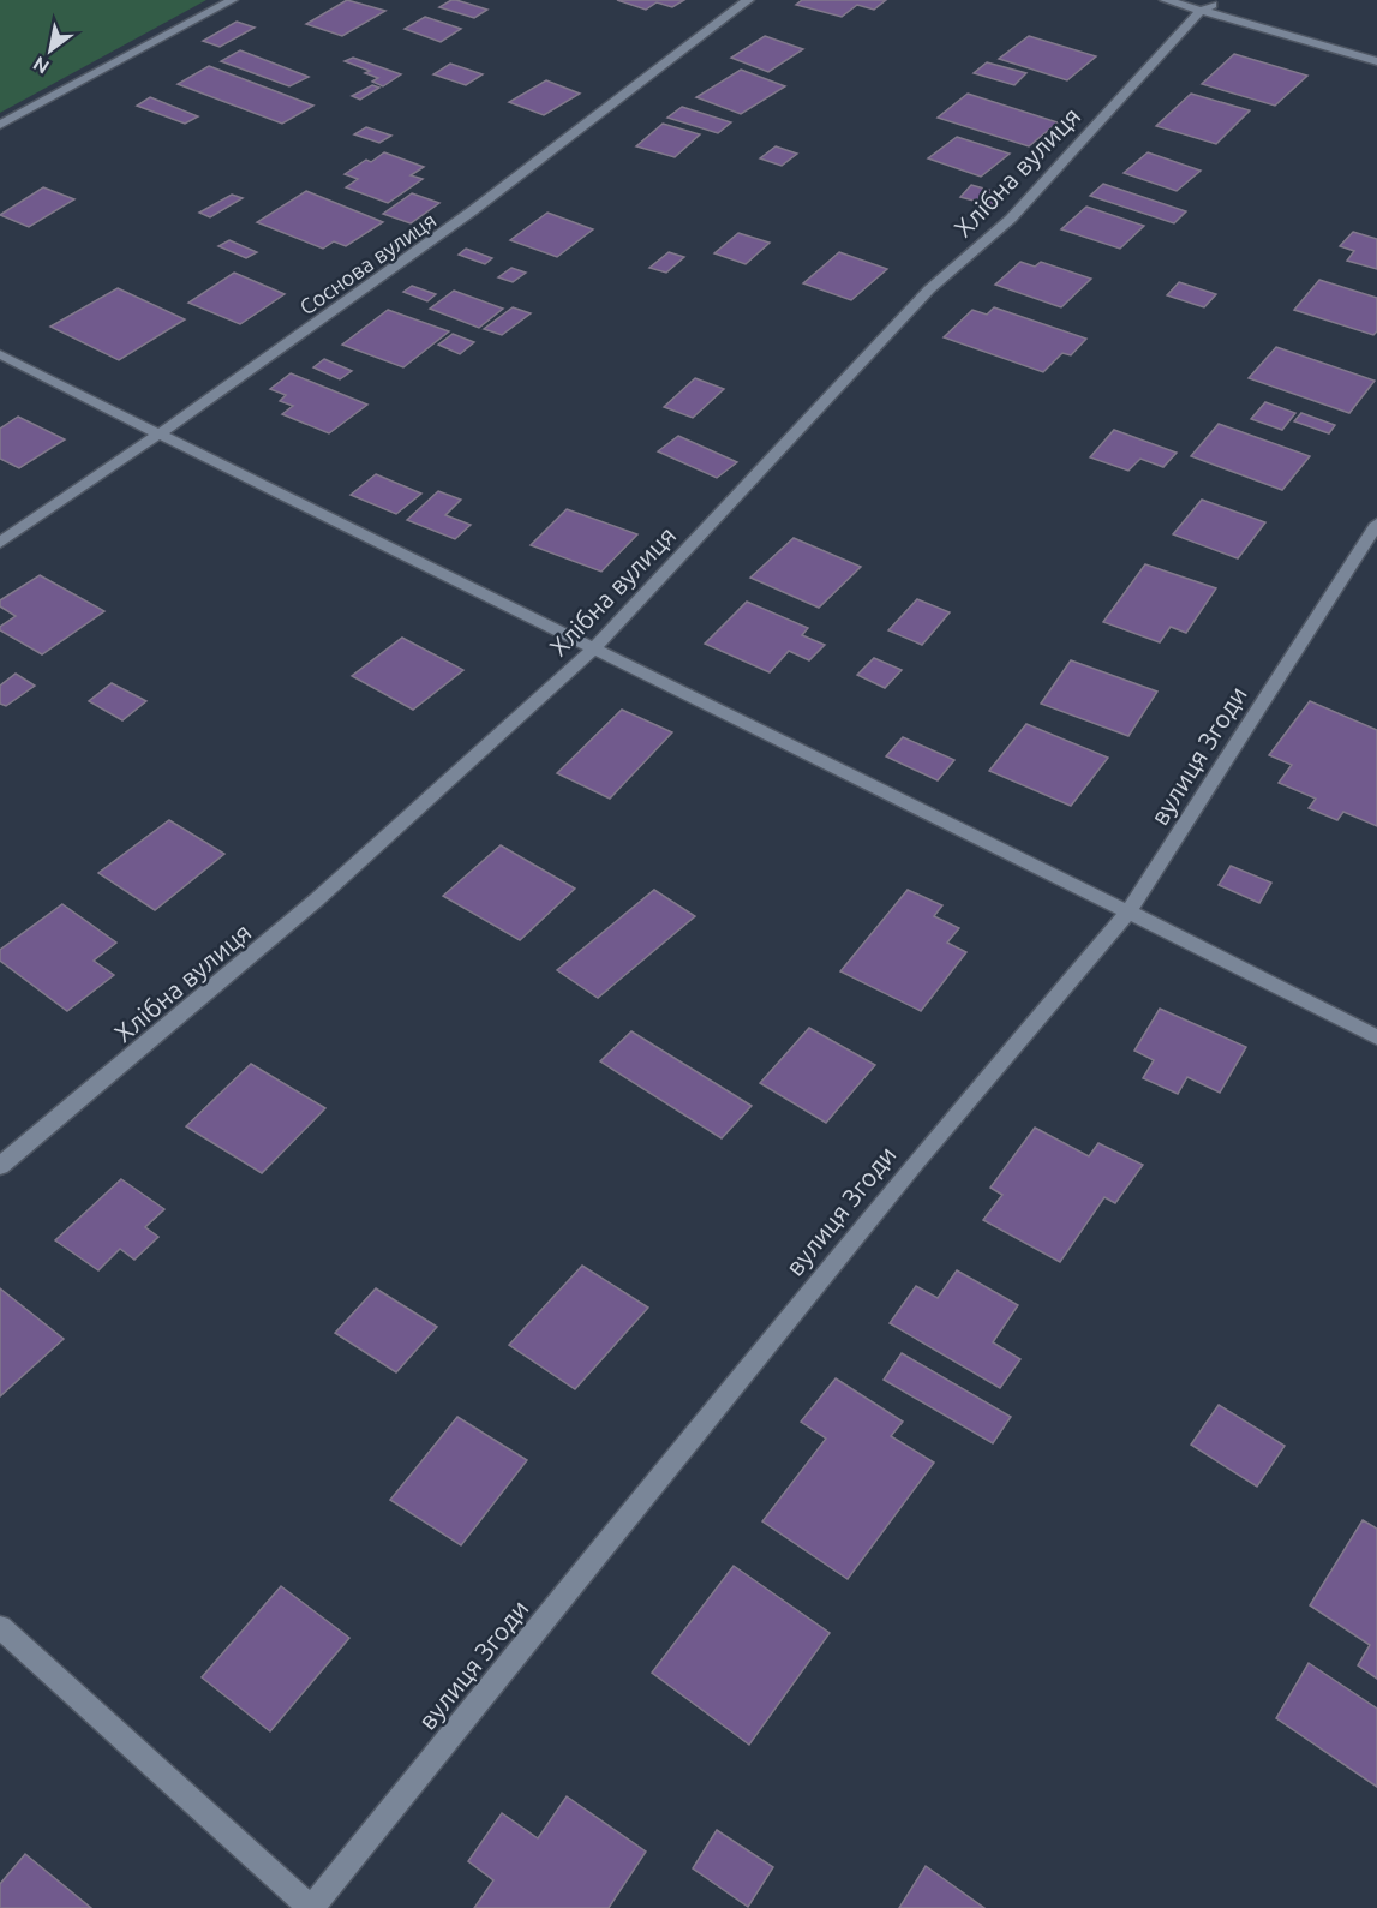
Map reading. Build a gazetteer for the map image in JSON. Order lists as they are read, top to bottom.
{
  "streets": {
    "street": ["Хлібна вулиця", "Соснова вулиця", "вулиця Згоди"]
  },
  "north": "bottom left"
}
